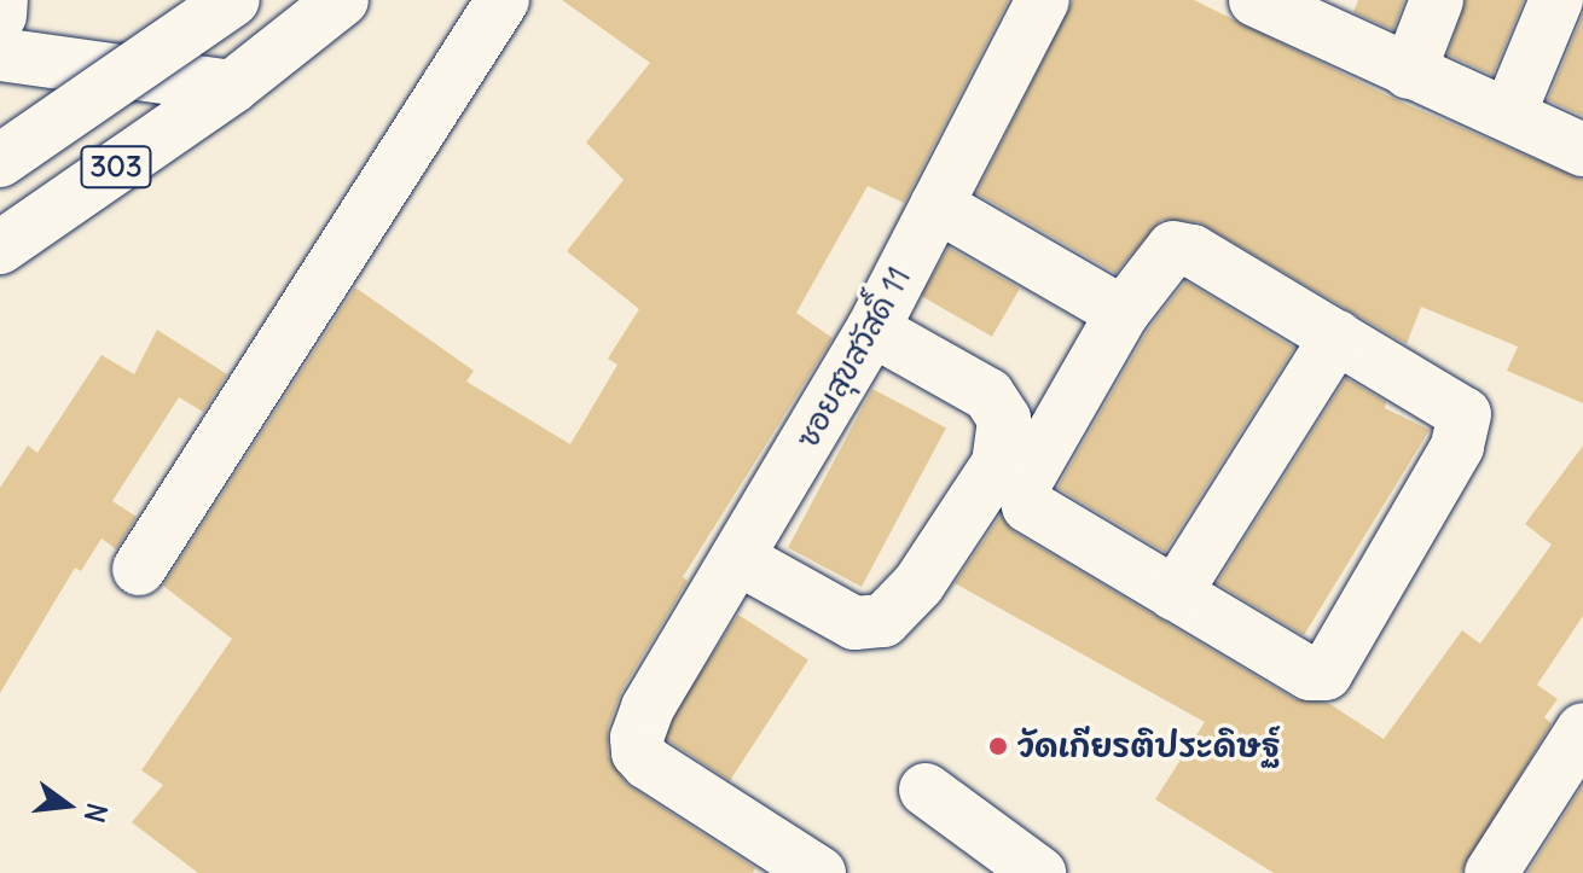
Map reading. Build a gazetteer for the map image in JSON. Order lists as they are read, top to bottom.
{
  "streets": {
    "street": ["303", "ซอยสุขสวัสดิ์ 11"]
  },
  "places": ["วัดเกียรติประดิษฐ์"],
  "north": "right"
}
